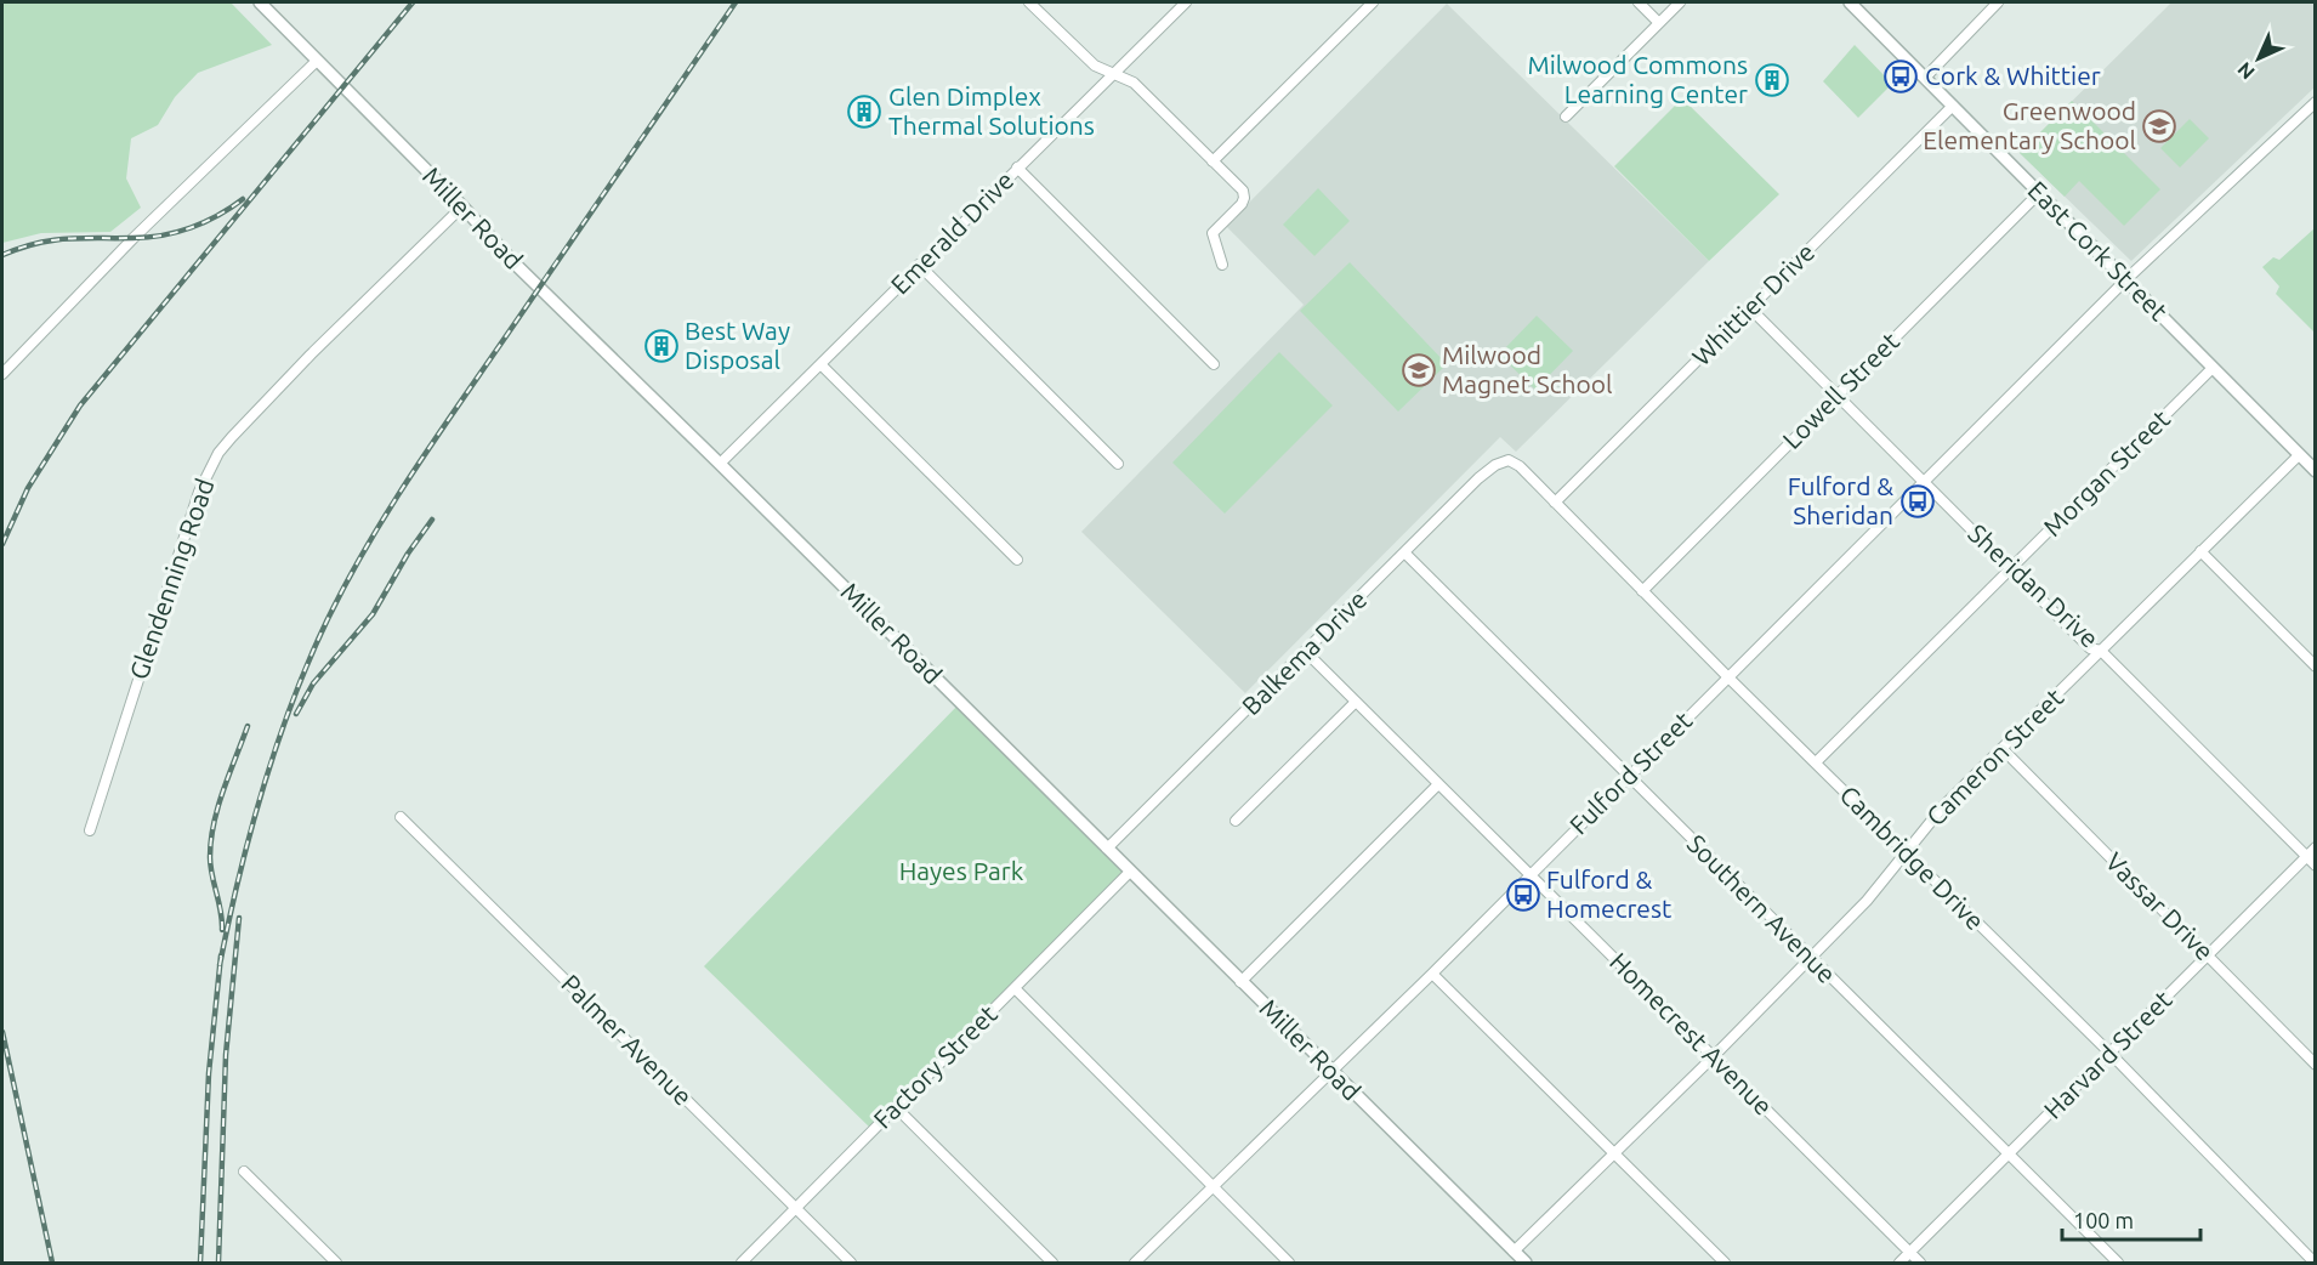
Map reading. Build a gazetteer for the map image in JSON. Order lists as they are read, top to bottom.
{
  "streets": {
    "street": [
      "Miller Road",
      "Emerald Drive",
      "East Cork Street",
      "Whittier Drive",
      "Lowell Street",
      "Morgan Street",
      "Glendenning Road",
      "Sheridan Drive",
      "Balkema Drive",
      "Cameron Street",
      "Fulford Street",
      "Cambridge Drive",
      "Vassar Drive",
      "Southern Avenue",
      "Homecrest Avenue",
      "Palmer Avenue",
      "Harvard Street",
      "Factory Street"
    ]
  },
  "crossings": [
    ["Miller Road", "Emerald Drive"],
    ["Miller Road", "Glendenning Road"],
    ["Miller Road", "Balkema Drive"],
    ["Miller Road", "Cameron Street"],
    ["Miller Road", "Fulford Street"],
    ["Miller Road", "Factory Street"],
    ["East Cork Street", "Whittier Drive"],
    ["East Cork Street", "Lowell Street"],
    ["East Cork Street", "Morgan Street"],
    ["East Cork Street", "Cameron Street"],
    ["East Cork Street", "Fulford Street"],
    ["Whittier Drive", "Sheridan Drive"],
    ["Whittier Drive", "Cambridge Drive"],
    ["Lowell Street", "Sheridan Drive"],
    ["Lowell Street", "Cambridge Drive"],
    ["Morgan Street", "Sheridan Drive"],
    ["Morgan Street", "Cambridge Drive"],
    ["Sheridan Drive", "Cameron Street"],
    ["Sheridan Drive", "Fulford Street"],
    ["Sheridan Drive", "Harvard Street"],
    ["Balkema Drive", "Cambridge Drive"],
    ["Balkema Drive", "Southern Avenue"],
    ["Balkema Drive", "Homecrest Avenue"],
    ["Cameron Street", "Cambridge Drive"],
    ["Cameron Street", "Vassar Drive"],
    ["Cameron Street", "Southern Avenue"],
    ["Cameron Street", "Homecrest Avenue"],
    ["Fulford Street", "Cambridge Drive"],
    ["Fulford Street", "Southern Avenue"],
    ["Fulford Street", "Homecrest Avenue"],
    ["Cambridge Drive", "Harvard Street"],
    ["Vassar Drive", "Harvard Street"],
    ["Southern Avenue", "Harvard Street"],
    ["Homecrest Avenue", "Harvard Street"],
    ["Palmer Avenue", "Factory Street"]
  ],
  "parks": ["Hayes Park"],
  "places": {
    "bus stop": ["Cork & Whittier", "Fulford & Sheridan", "Fulford & Homecrest"],
    "building": ["Milwood Commons Learning Center", "Glen Dimplex Thermal Solutions", "Best Way Disposal"],
    "school or university": ["Greenwood Elementary School", "Milwood Magnet School"]
  },
  "scale_bar": "100 m",
  "north": "bottom left"
}
